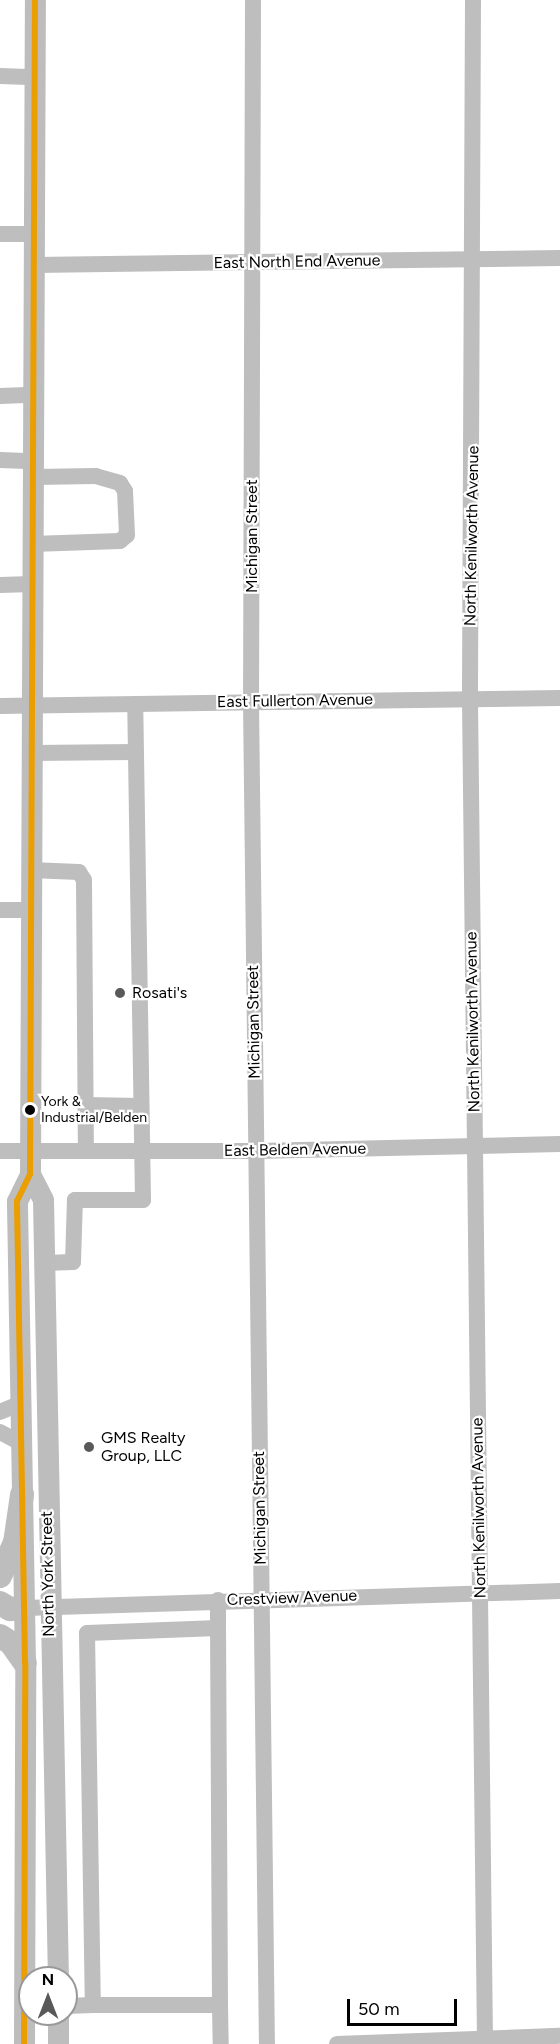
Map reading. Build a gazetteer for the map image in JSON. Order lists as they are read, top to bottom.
{
  "streets": {
    "main road": ["North York Street"],
    "street": [
      "East North End Avenue",
      "Michigan Street",
      "North Kenilworth Avenue",
      "East Fullerton Avenue",
      "East Belden Avenue",
      "Crestview Avenue"
    ]
  },
  "crossings": [
    ["East North End Avenue", "Michigan Street"],
    ["East North End Avenue", "North Kenilworth Avenue"],
    ["East North End Avenue", "North York Street"],
    ["Michigan Street", "East Fullerton Avenue"],
    ["Michigan Street", "East Belden Avenue"],
    ["Michigan Street", "Crestview Avenue"],
    ["North Kenilworth Avenue", "East Fullerton Avenue"],
    ["North Kenilworth Avenue", "East Belden Avenue"],
    ["North Kenilworth Avenue", "Crestview Avenue"],
    ["East Fullerton Avenue", "North York Street"],
    ["East Belden Avenue", "North York Street"],
    ["North York Street", "Crestview Avenue"]
  ],
  "places": ["Rosati's", "York & Industrial/Belden", "GMS Realty Group, LLC"],
  "scale_bar": "50 m",
  "north": "top"
}
